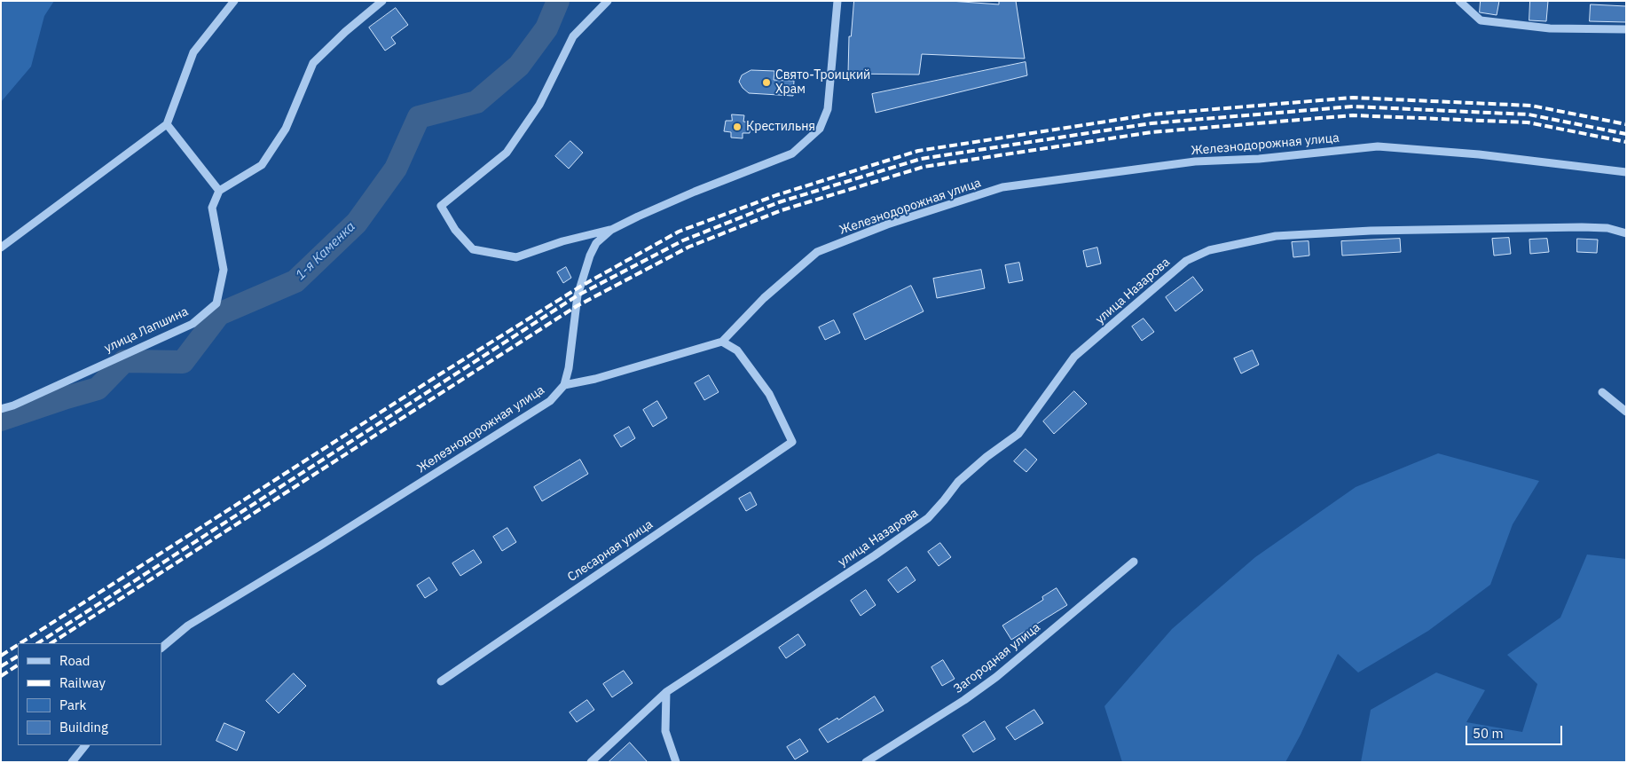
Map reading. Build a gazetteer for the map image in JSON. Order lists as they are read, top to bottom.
{
  "streets": {
    "street": [
      "Железнодорожная улица",
      "улица Назарова",
      "улица Лапшина",
      "Слесарная улица",
      "Загородная улица"
    ]
  },
  "crossings": [
    ["Железнодорожная улица", "Слесарная улица"]
  ],
  "water": ["1-я Каменка"],
  "places": ["Свято-Троицкий Храм", "Крестильня"],
  "legend": [
    "Road",
    "Railway",
    "Park",
    "Building"
  ],
  "scale_bar": "50 m"
}
